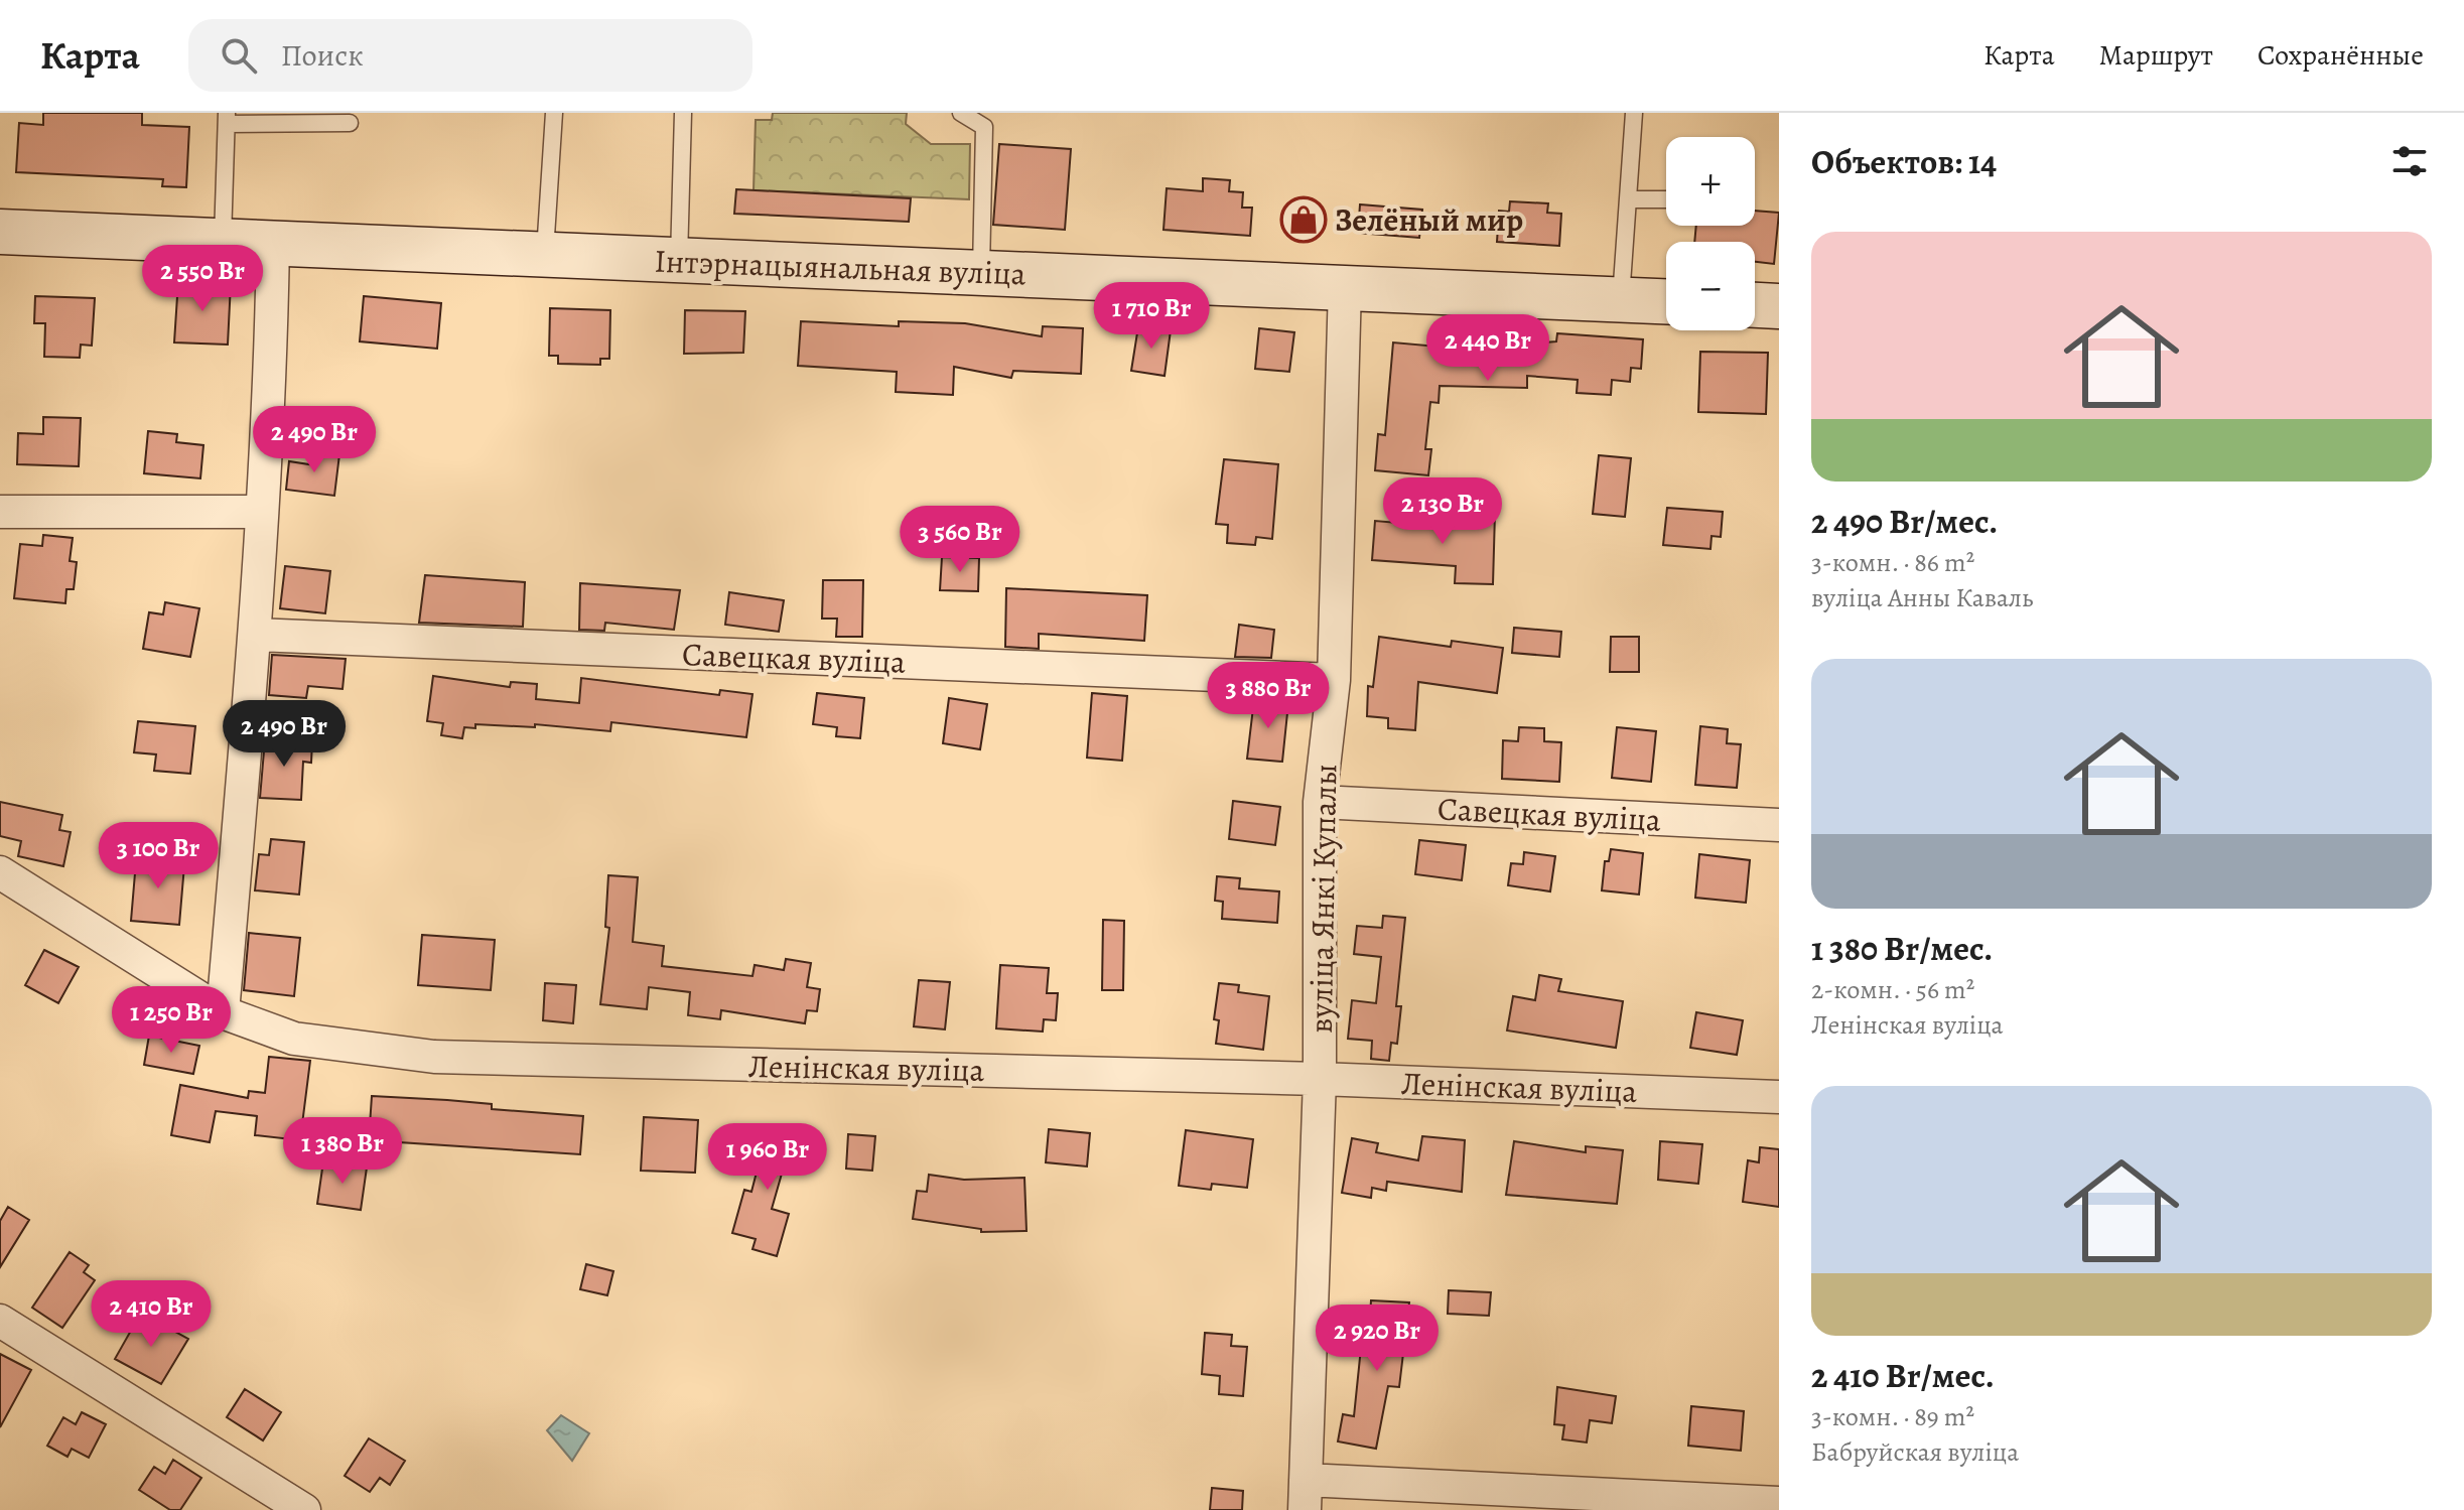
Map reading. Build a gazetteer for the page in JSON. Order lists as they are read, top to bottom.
{
  "streets": {
    "street": [
      "Інтэрнацыянальная вуліца",
      "Савецкая вуліца",
      "вуліца Янкі Купалы",
      "Ленінская вуліца"
    ]
  },
  "crossings": [
    ["Інтэрнацыянальная вуліца", "вуліца Янкі Купалы"],
    ["Савецкая вуліца", "вуліца Янкі Купалы"],
    ["вуліца Янкі Купалы", "Ленінская вуліца"]
  ],
  "places": {
    "shop": ["Зелёный мир"]
  },
  "page": {
    "header": "Карта",
    "search": "Поиск",
    "nav": ["Карта", "Маршрут", "Сохранённые"],
    "heading": "Объектов: 14",
    "map_buttons": ["+", "−"],
    "list": [
      {
        "name": "2 490 Br/мес.",
        "note": "3-комн. · 86 m² · вуліца Анны Каваль"
      },
      {
        "name": "1 380 Br/мес.",
        "note": "2-комн. · 56 m² · Ленінская вуліца"
      },
      {
        "name": "2 410 Br/мес.",
        "note": "3-комн. · 89 m² · Бабруйская вуліца"
      }
    ],
    "price": [
      "2 550 Br",
      "1 710 Br",
      "2 440 Br",
      "2 490 Br",
      "2 130 Br",
      "3 560 Br",
      "3 880 Br",
      "2 490 Br",
      "3 100 Br",
      "1 250 Br",
      "1 380 Br",
      "1 960 Br",
      "2 410 Br",
      "2 920 Br"
    ]
  }
}
